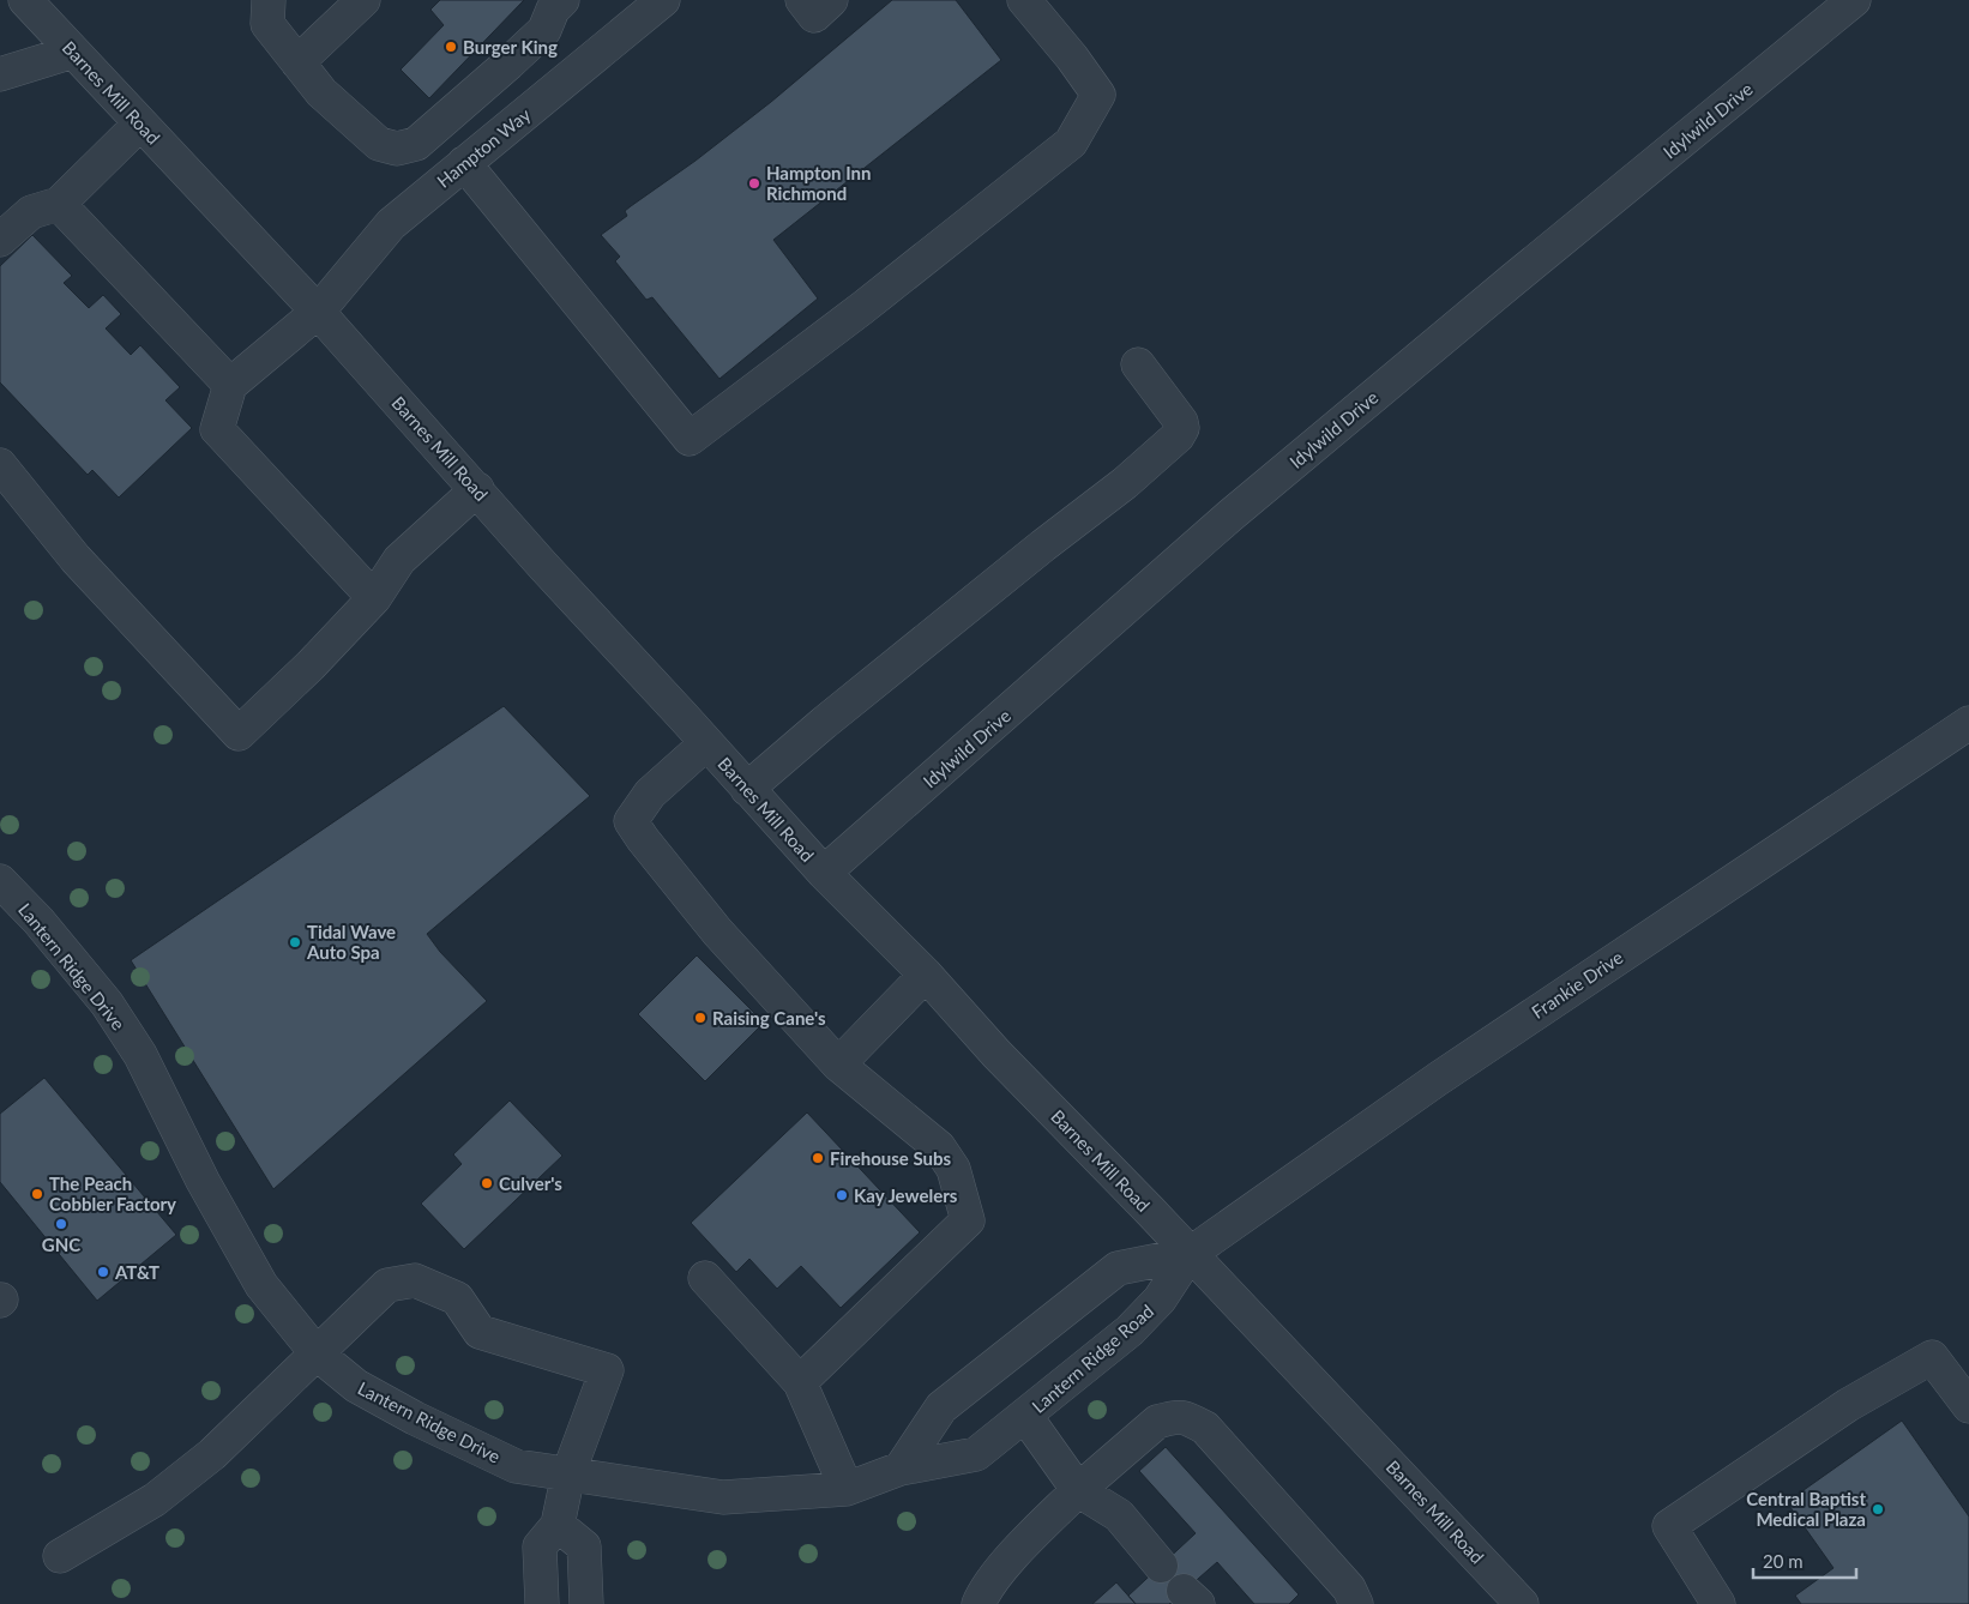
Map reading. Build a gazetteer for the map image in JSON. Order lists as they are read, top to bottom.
{
  "streets": {
    "street": [
      "Barnes Mill Road",
      "Idylwild Drive",
      "Hampton Way",
      "Lantern Ridge Drive",
      "Frankie Drive",
      "Lantern Ridge Road"
    ]
  },
  "crossings": [
    ["Barnes Mill Road", "Idylwild Drive"],
    ["Barnes Mill Road", "Hampton Way"],
    ["Barnes Mill Road", "Frankie Drive"],
    ["Barnes Mill Road", "Lantern Ridge Road"],
    ["Lantern Ridge Drive", "Lantern Ridge Road"],
    ["Frankie Drive", "Lantern Ridge Road"]
  ],
  "places": [
    "Burger King",
    "Hampton Inn Richmond",
    "Tidal Wave Auto Spa",
    "Raising Cane's",
    "Firehouse Subs",
    "Culver's",
    "The Peach Cobbler Factory",
    "Kay Jewelers",
    "GNC",
    "AT&T",
    "Central Baptist Medical Plaza"
  ],
  "scale_bar": "20 m"
}
